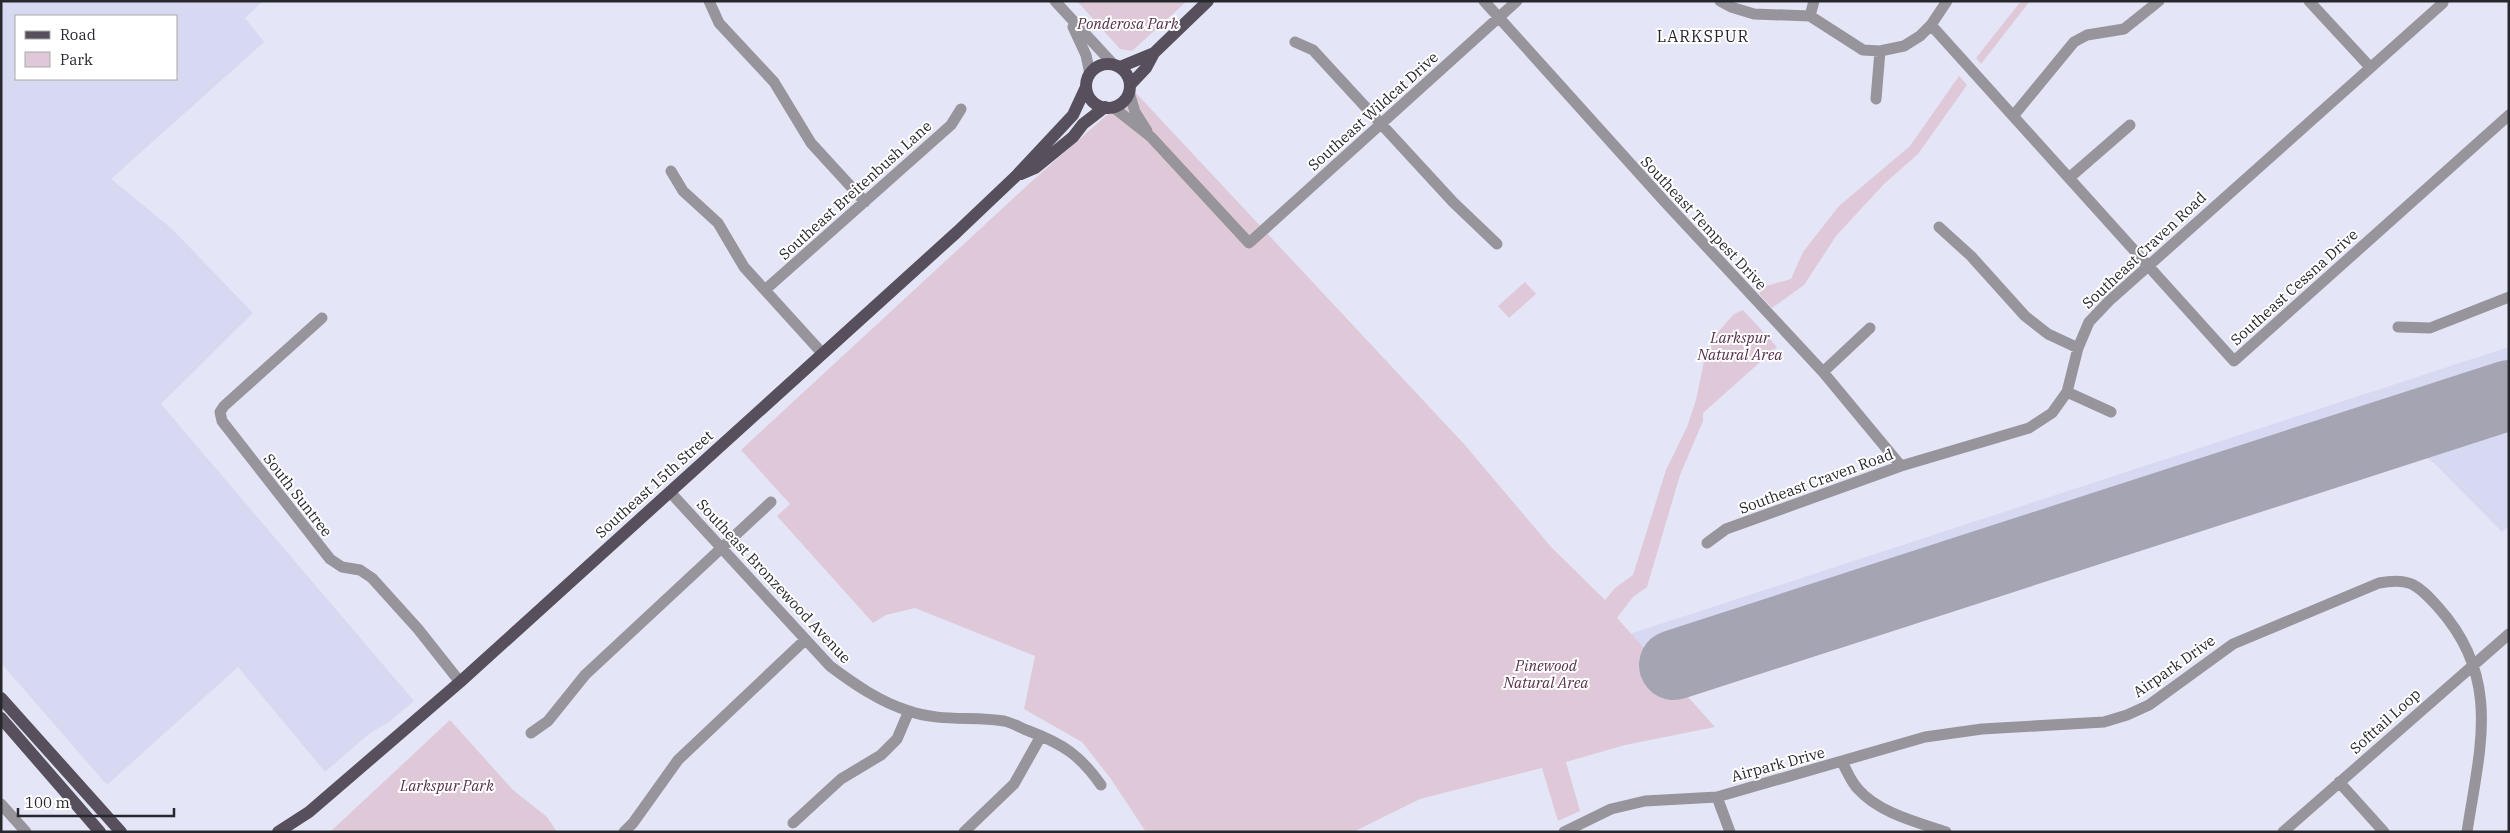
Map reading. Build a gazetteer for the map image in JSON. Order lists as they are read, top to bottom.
{
  "streets": {
    "main road": ["Southeast 15th Street"],
    "street": [
      "Southeast Wildcat Drive",
      "Southeast Breitenbush Lane",
      "Southeast Tempest Drive",
      "Southeast Craven Road",
      "Southeast Cessna Drive",
      "South Suntree",
      "Southeast Bronzewood Avenue",
      "Airpark Drive",
      "Softtail Loop"
    ]
  },
  "crossings": [
    ["Southeast Wildcat Drive", "Southeast Tempest Drive"],
    ["Southeast Tempest Drive", "Southeast Craven Road"],
    ["Southeast Craven Road", "Southeast Cessna Drive"],
    ["Southeast 15th Street", "South Suntree"],
    ["Southeast 15th Street", "Southeast Bronzewood Avenue"],
    ["Airpark Drive", "Softtail Loop"]
  ],
  "districts": ["LARKSPUR"],
  "parks": [
    "Ponderosa Park",
    "Larkspur Natural Area",
    "Pinewood Natural Area",
    "Larkspur Park"
  ],
  "legend": ["Road", "Park"],
  "scale_bar": "100 m"
}
